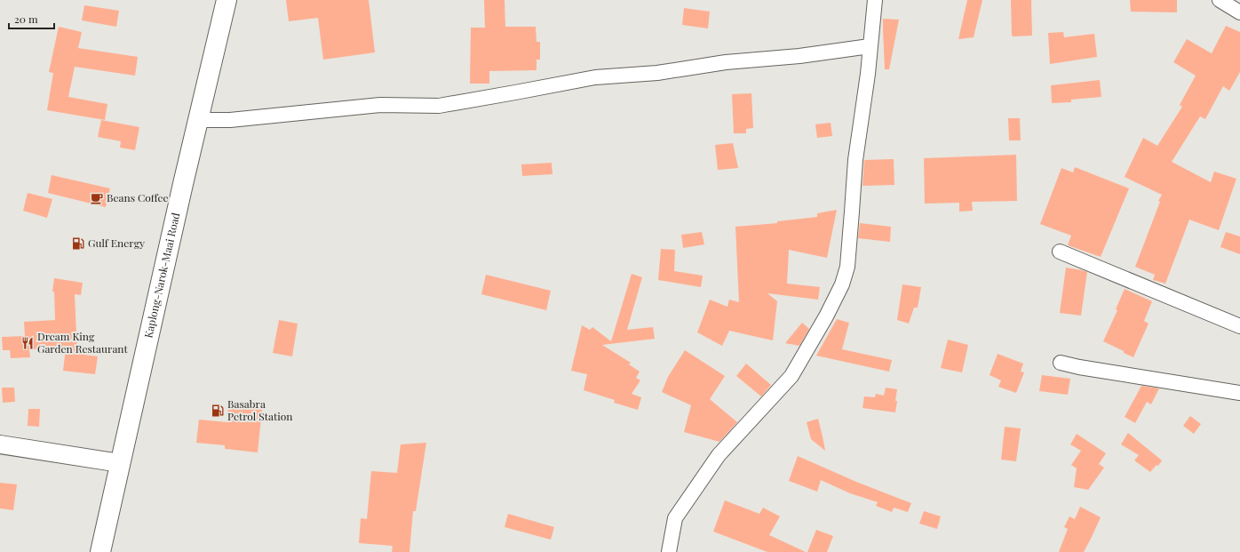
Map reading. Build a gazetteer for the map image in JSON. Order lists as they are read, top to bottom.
{
  "streets": {
    "highway": ["Kaplong-Narok-Maai Road"]
  },
  "places": {
    "cafe": ["Beans Coffee"],
    "fuel station": ["Gulf Energy", "Basabra Petrol Station"],
    "restaurant": ["Dream King Garden Restaurant"]
  },
  "scale_bar": "20 m"
}
